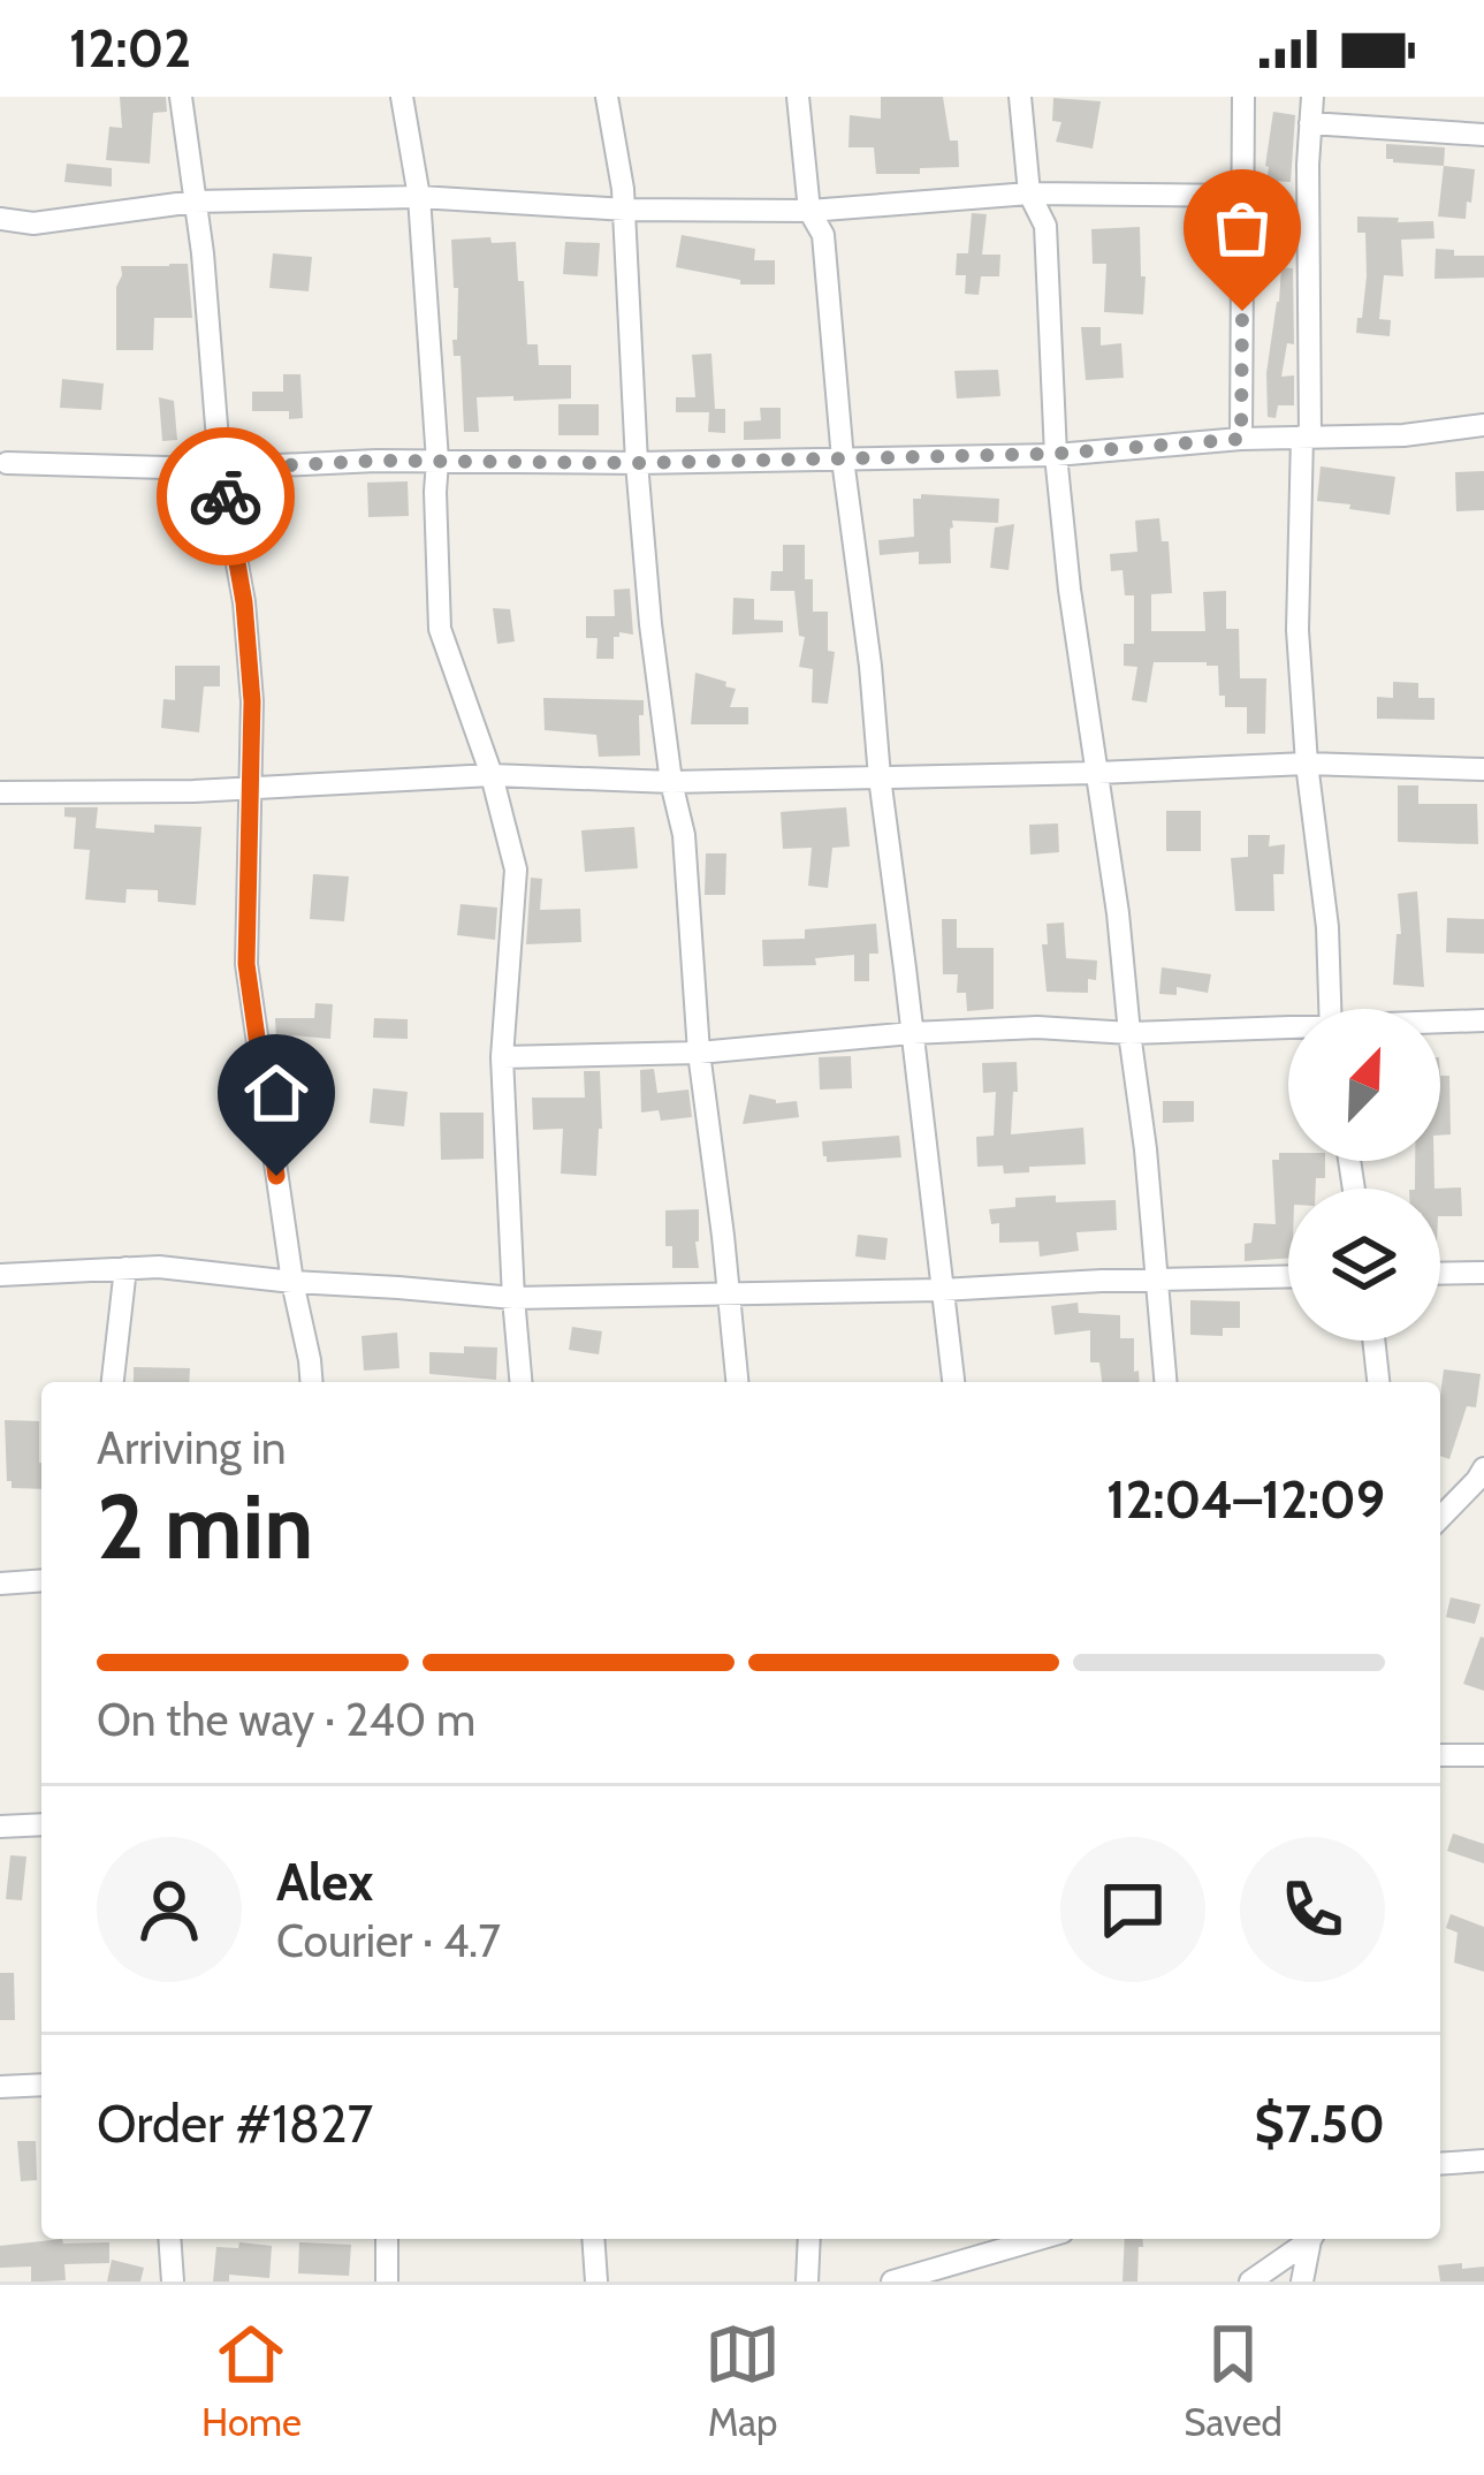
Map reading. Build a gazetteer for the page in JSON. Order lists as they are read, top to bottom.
{
  "north": "top right",
  "page": {
    "status": "12:02",
    "heading": ["2 min", "Arriving in", "12:04–12:09"],
    "panel": [
      "Alex",
      "Courier · 4.7",
      "Order #1827",
      "$7.50"
    ],
    "bar": "On the way · 240 m",
    "tabs": ["Home", "Map", "Saved"]
  }
}
